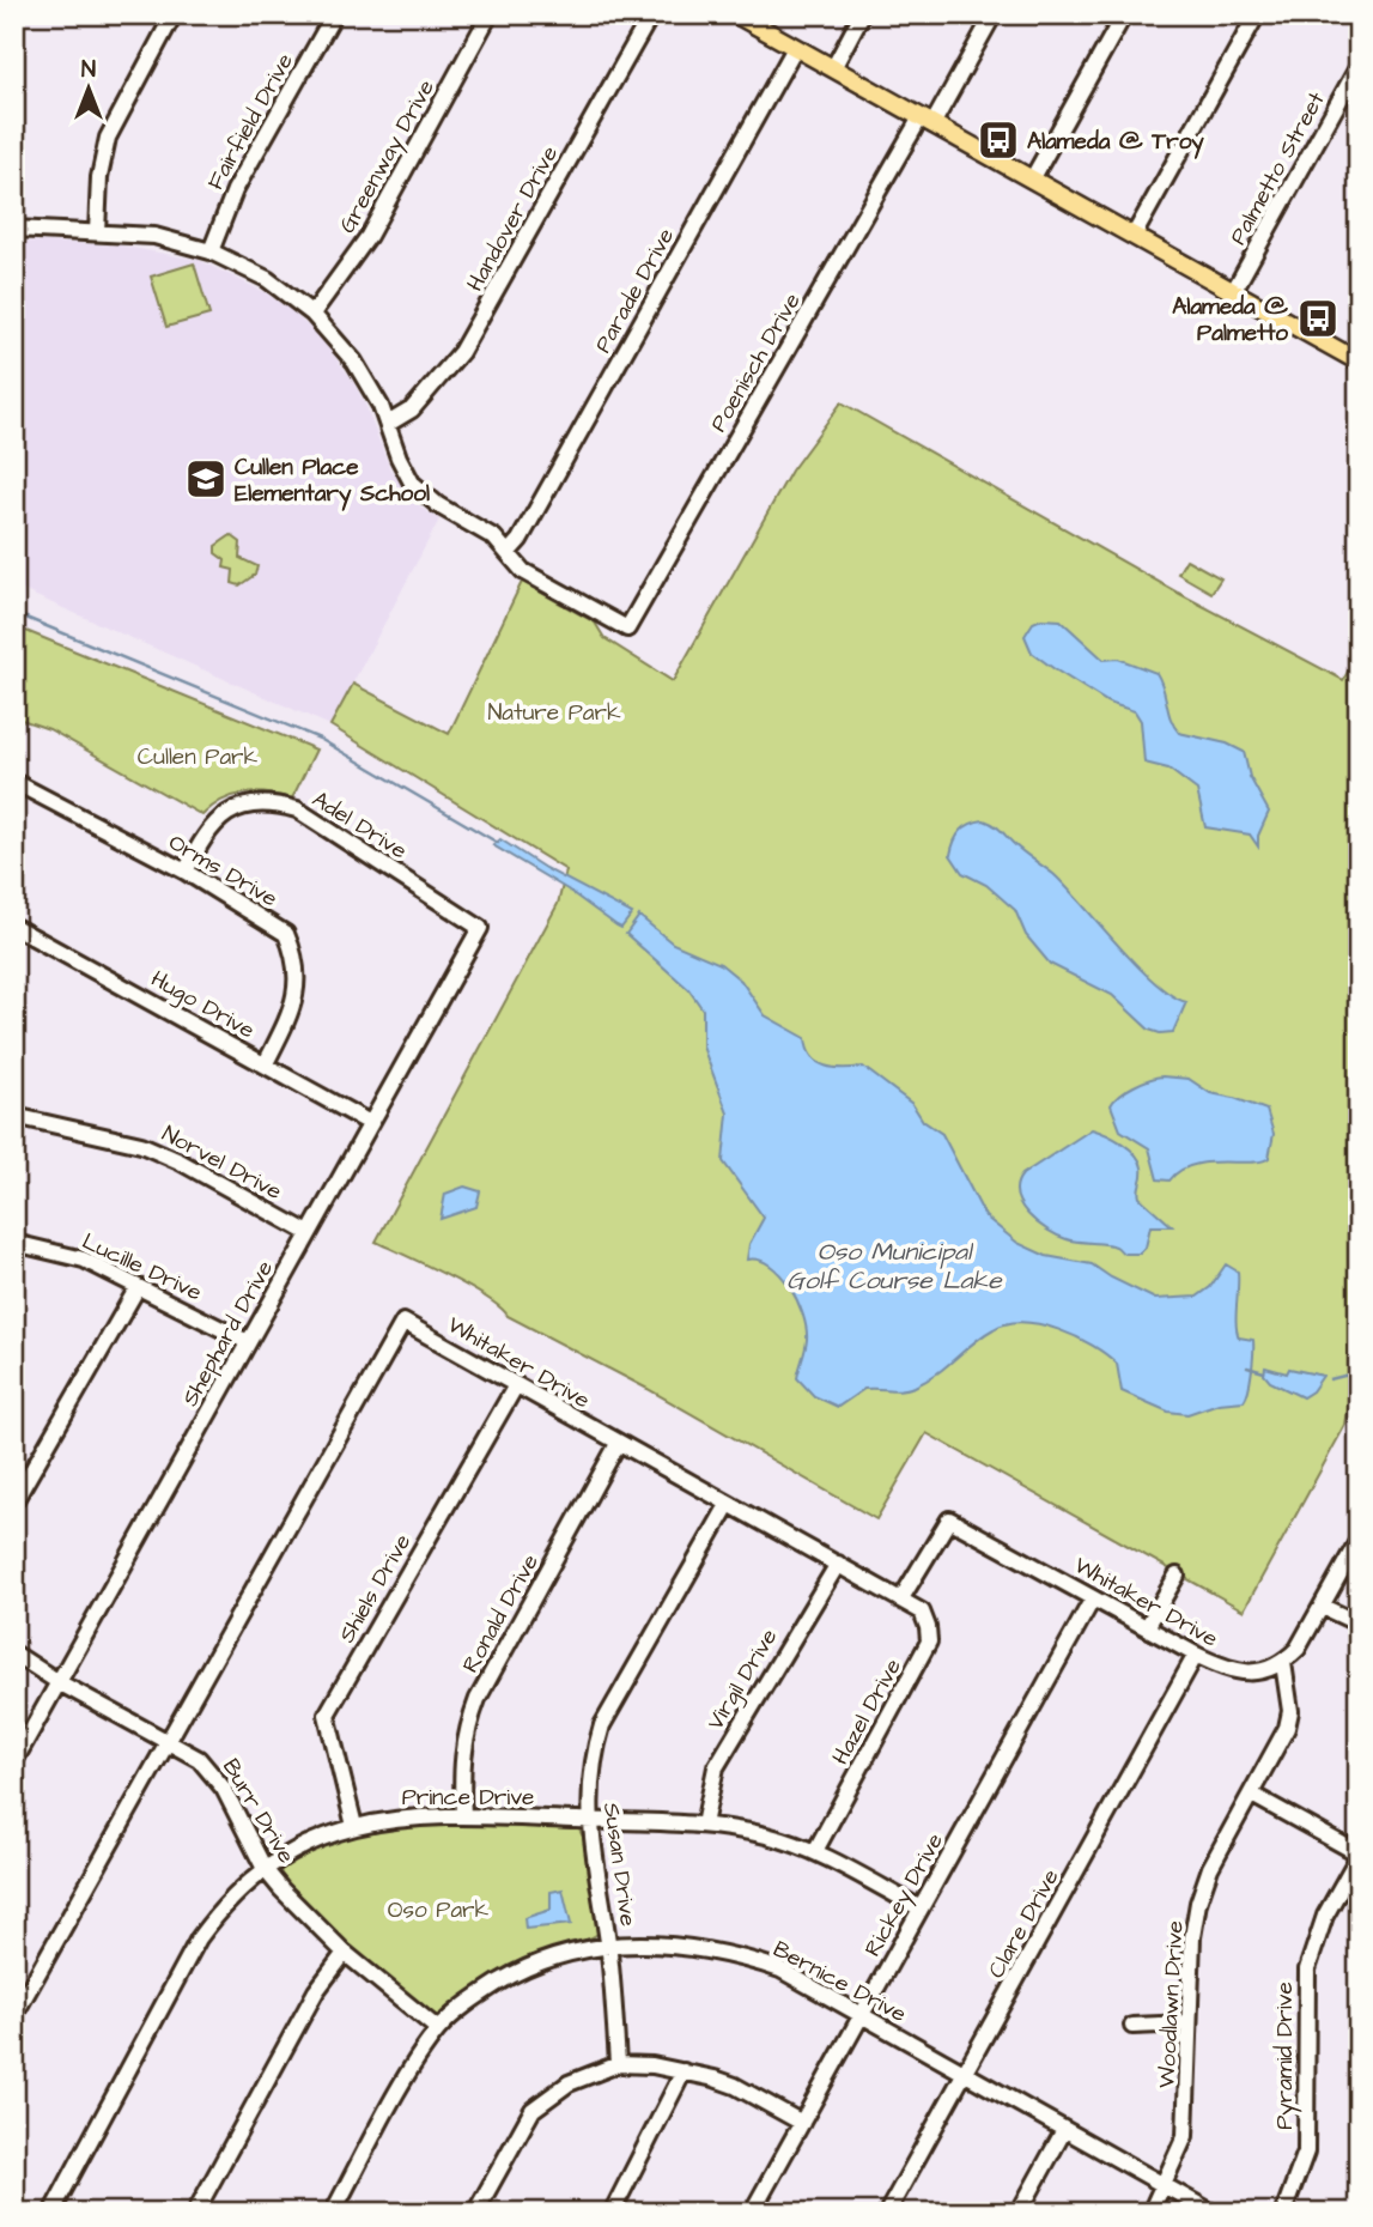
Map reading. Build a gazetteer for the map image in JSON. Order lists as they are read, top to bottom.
{
  "streets": {
    "street": [
      "Fairfield Drive",
      "Greenway Drive",
      "Palmetto Street",
      "Handover Drive",
      "Parade Drive",
      "Poenisch Drive",
      "Adel Drive",
      "Orms Drive",
      "Hugo Drive",
      "Norvel Drive",
      "Lucille Drive",
      "Shephard Drive",
      "Whitaker Drive",
      "Shiels Drive",
      "Ronald Drive",
      "Virgil Drive",
      "Hazel Drive",
      "Prince Drive",
      "Burr Drive",
      "Susan Drive",
      "Rickey Drive",
      "Clare Drive",
      "Bernice Drive",
      "Woodlawn Drive",
      "Pyramid Drive"
    ]
  },
  "crossings": [
    ["Parade Drive", "Poenisch Drive"],
    ["Adel Drive", "Orms Drive"],
    ["Adel Drive", "Shephard Drive"],
    ["Orms Drive", "Hugo Drive"],
    ["Hugo Drive", "Shephard Drive"],
    ["Norvel Drive", "Shephard Drive"],
    ["Lucille Drive", "Shephard Drive"],
    ["Shephard Drive", "Burr Drive"],
    ["Whitaker Drive", "Shiels Drive"],
    ["Whitaker Drive", "Ronald Drive"],
    ["Whitaker Drive", "Virgil Drive"],
    ["Whitaker Drive", "Hazel Drive"],
    ["Whitaker Drive", "Burr Drive"],
    ["Whitaker Drive", "Susan Drive"],
    ["Whitaker Drive", "Rickey Drive"],
    ["Whitaker Drive", "Clare Drive"],
    ["Whitaker Drive", "Woodlawn Drive"],
    ["Shiels Drive", "Prince Drive"],
    ["Ronald Drive", "Prince Drive"],
    ["Virgil Drive", "Prince Drive"],
    ["Hazel Drive", "Prince Drive"],
    ["Prince Drive", "Burr Drive"],
    ["Prince Drive", "Susan Drive"],
    ["Prince Drive", "Rickey Drive"],
    ["Burr Drive", "Bernice Drive"],
    ["Susan Drive", "Bernice Drive"],
    ["Rickey Drive", "Bernice Drive"],
    ["Clare Drive", "Bernice Drive"],
    ["Bernice Drive", "Woodlawn Drive"]
  ],
  "water": ["Oso Municipal Golf Course Lake"],
  "parks": ["Nature Park", "Cullen Park", "Oso Park"],
  "places": {
    "bus stop": ["Alameda @ Troy", "Alameda @ Palmetto"],
    "school or university": ["Cullen Place Elementary School"]
  },
  "north": "top"
}
